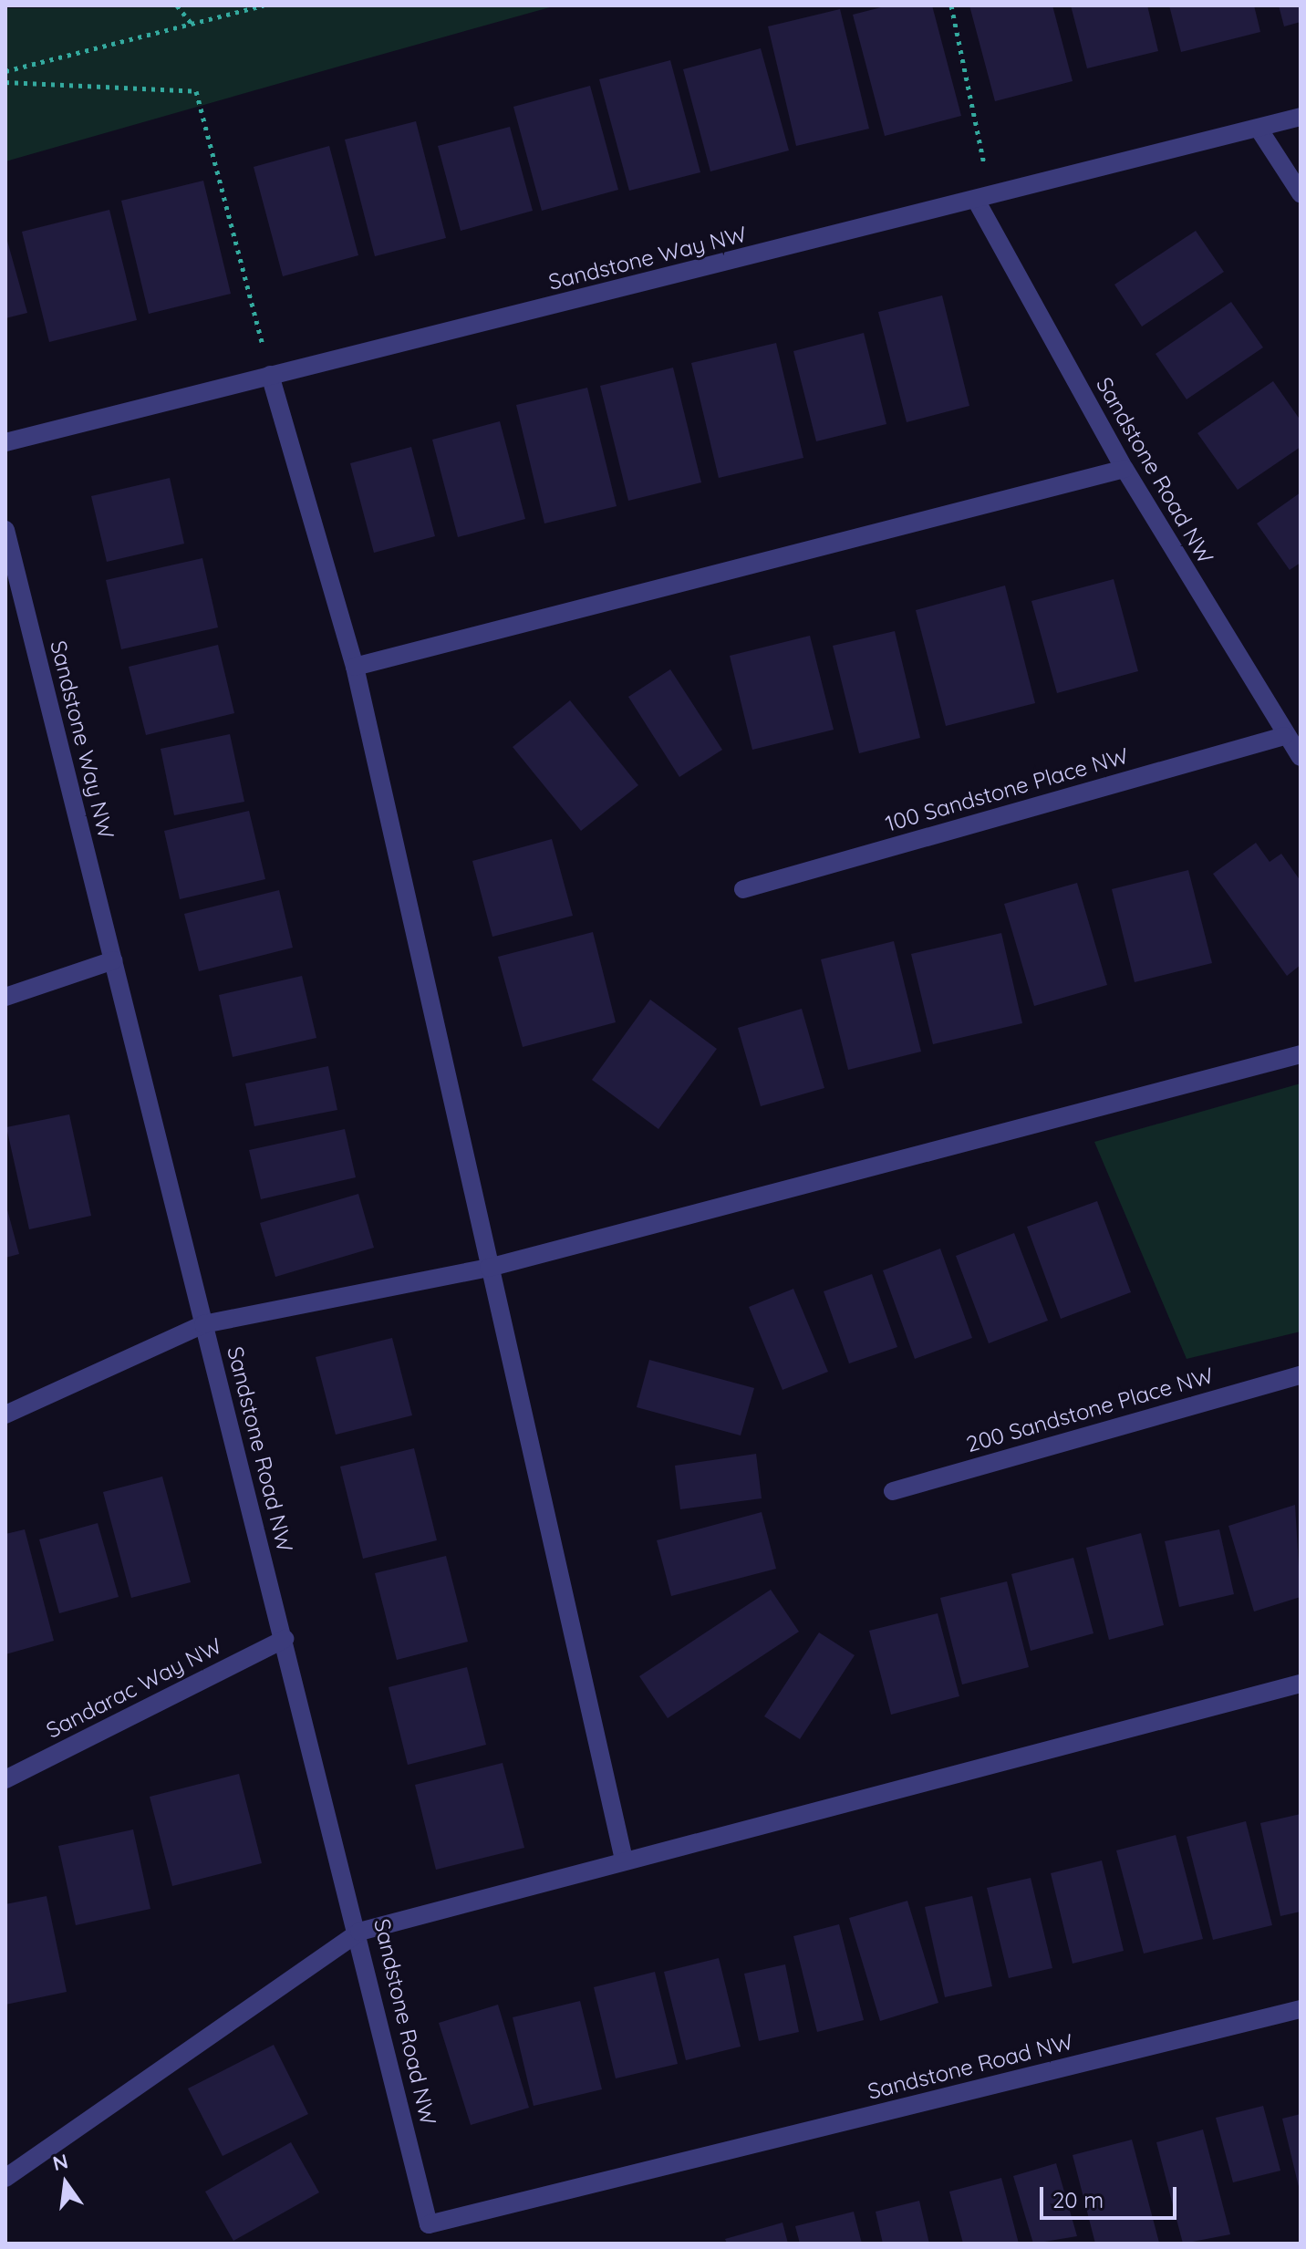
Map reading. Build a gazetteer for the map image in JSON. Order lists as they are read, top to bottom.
{
  "streets": {
    "street": [
      "Sandstone Way NW",
      "Sandstone Road NW",
      "100 Sandstone Place NW",
      "200 Sandstone Place NW",
      "Sandarac Way NW"
    ]
  },
  "crossings": [
    ["Sandstone Way NW", "Sandstone Road NW"],
    ["Sandstone Road NW", "100 Sandstone Place NW"],
    ["Sandstone Road NW", "Sandarac Way NW"]
  ],
  "scale_bar": "20 m",
  "north": "top"
}
